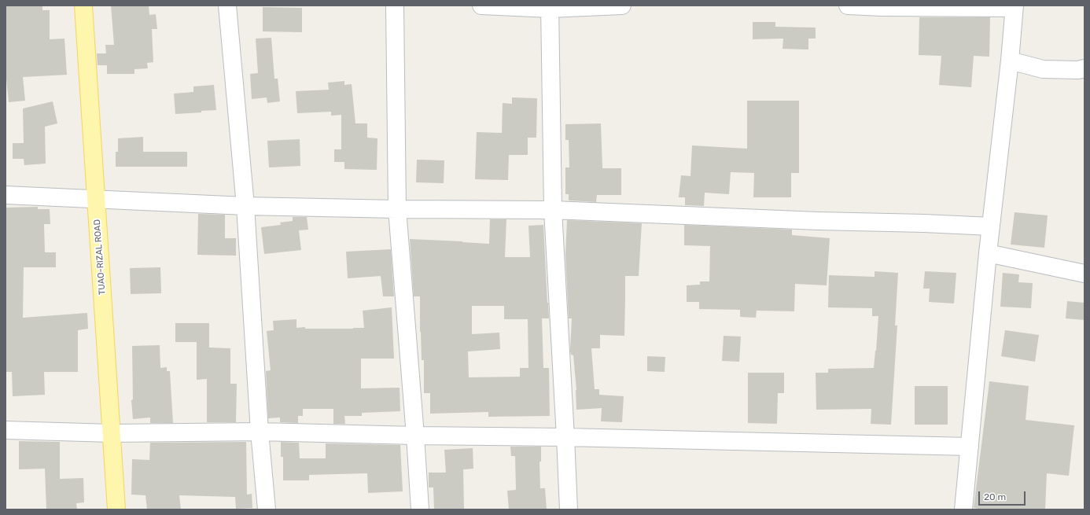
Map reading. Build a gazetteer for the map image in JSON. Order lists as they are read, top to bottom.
{
  "streets": {
    "main road": ["TUAO-RIZAL ROAD"]
  },
  "scale_bar": "20 m"
}
